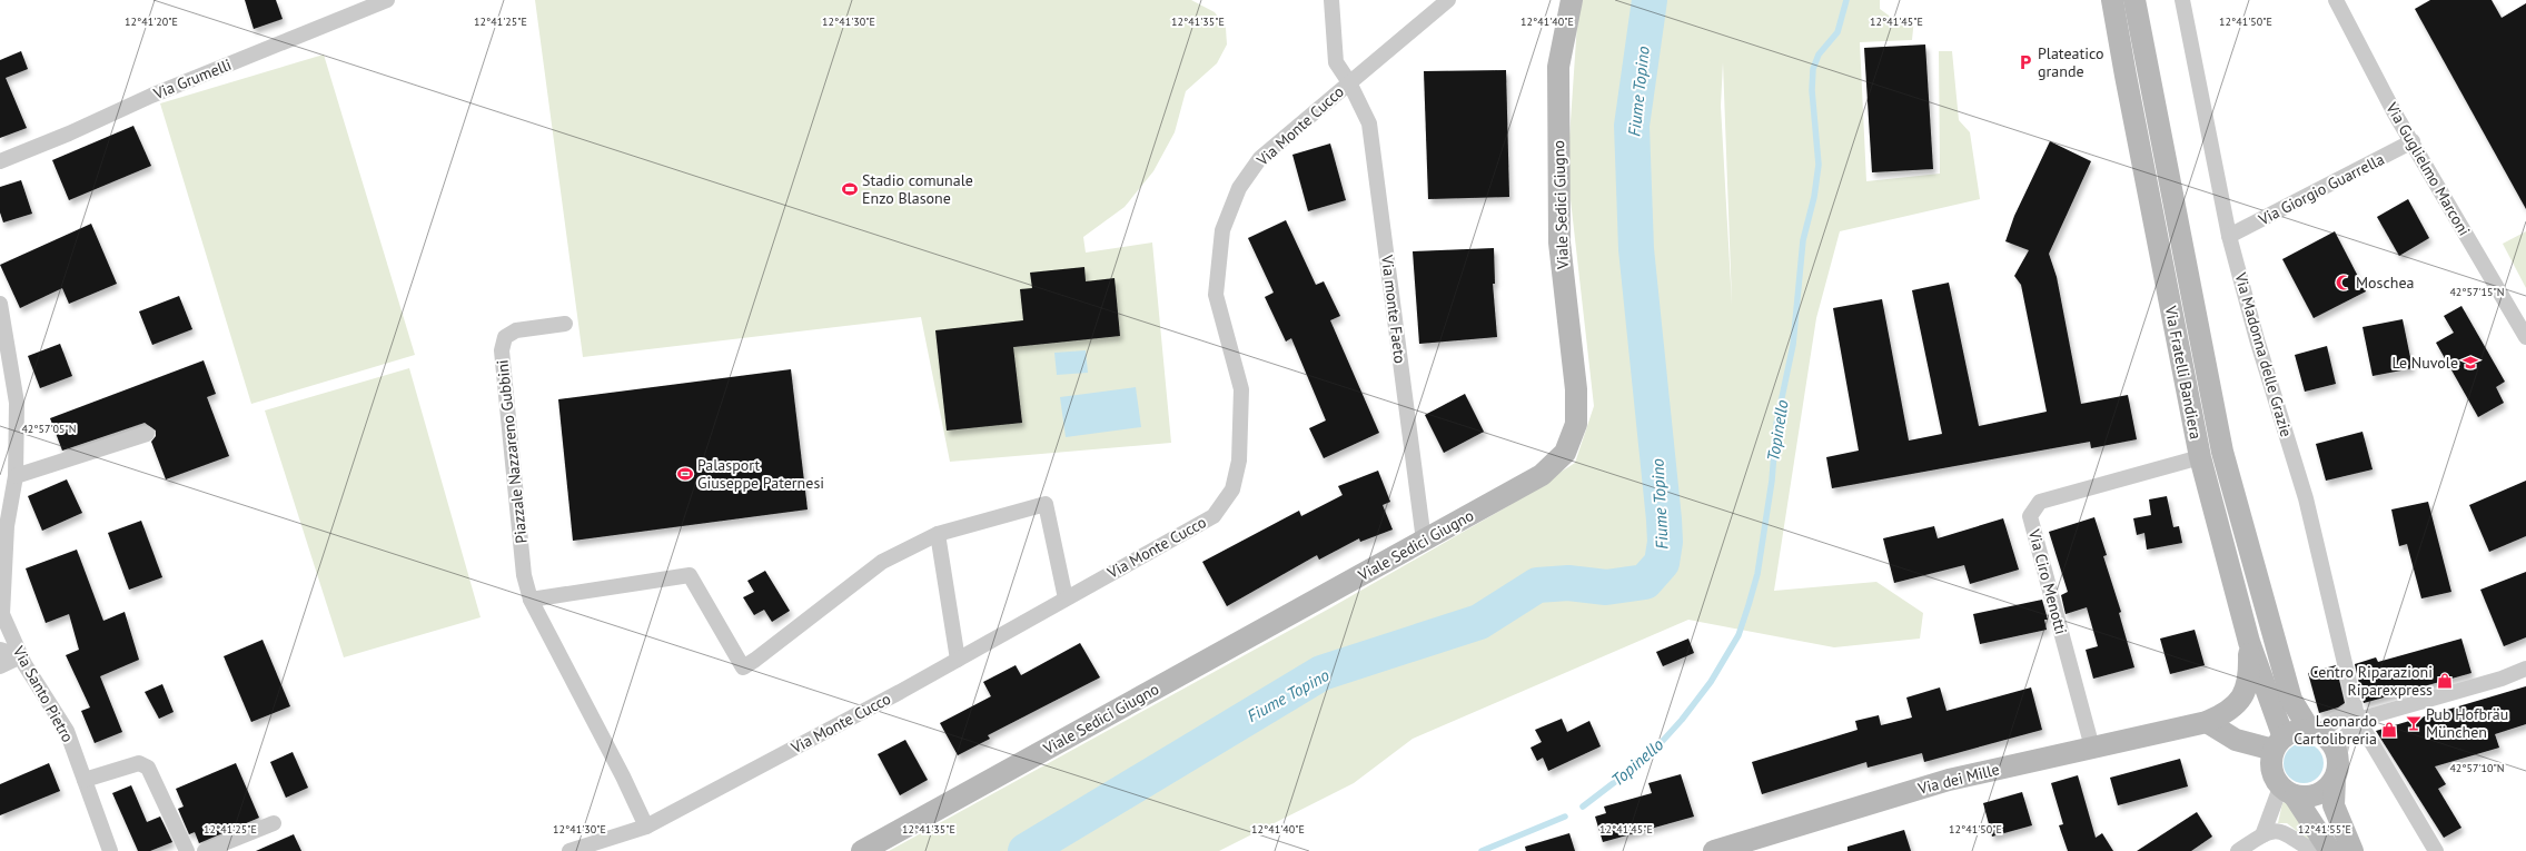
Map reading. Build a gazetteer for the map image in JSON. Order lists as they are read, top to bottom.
{
  "streets": {
    "main road": ["Viale Sedici Giugno", "Via Fratelli Bandiera", "Via dei Mille"],
    "street": [
      "Via Grumelli",
      "Via Monte Cucco",
      "Via Guglielmo Marconi",
      "Via Giorgio Guarrella",
      "Via monte Faeto",
      "Via Madonna delle Grazie",
      "Piazzale Nazzareno Gubbini",
      "Via Ciro Menotti",
      "Via Santo Pietro"
    ]
  },
  "crossings": [
    ["Via Monte Cucco", "Via monte Faeto"],
    ["Via Monte Cucco", "Piazzale Nazzareno Gubbini"],
    ["Via Guglielmo Marconi", "Via Giorgio Guarrella"],
    ["Via Giorgio Guarrella", "Via Madonna delle Grazie"],
    ["Viale Sedici Giugno", "Via monte Faeto"],
    ["Via Fratelli Bandiera", "Via Ciro Menotti"],
    ["Via Fratelli Bandiera", "Via dei Mille"],
    ["Via Ciro Menotti", "Via dei Mille"]
  ],
  "water": ["Fiume Topino", "Topinello"],
  "places": {
    "parking": ["Plateatico grande"],
    "sports": ["Stadio comunale Enzo Blasone", "Palasport Giuseppe Paternesi"],
    "mosque": ["Moschea"],
    "school or university": ["Le Nuvole"],
    "shop": ["Centro Riparazioni Riparexpress", "Leonardo Cartolibreria"],
    "bar": ["Pub Hofbräu München"]
  },
  "coordinates": [
    "12°41'20\"E",
    "12°41'25\"E",
    "12°41'30\"E",
    "12°41'35\"E",
    "12°41'40\"E",
    "12°41'45\"E",
    "12°41'50\"E",
    "42°57'15\"N",
    "42°57'05\"N",
    "42°57'10\"N",
    "12°41'55\"E"
  ]
}
